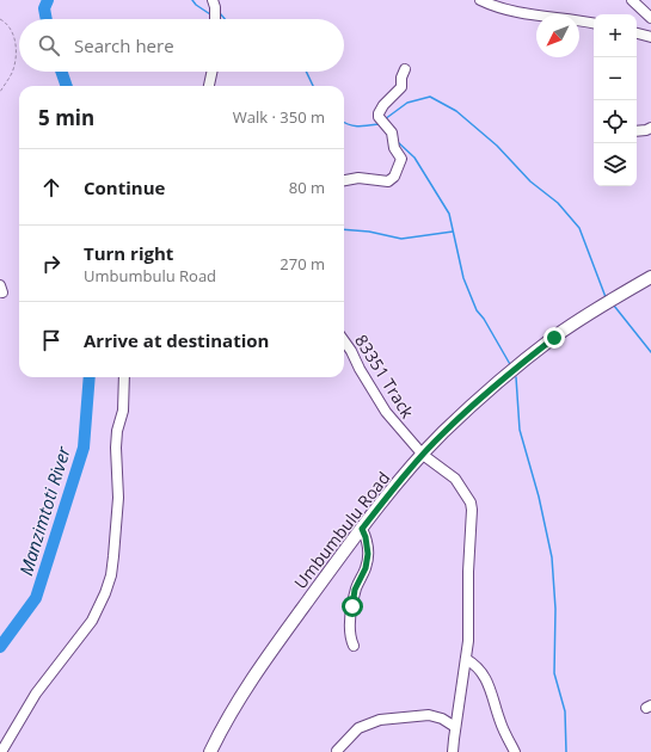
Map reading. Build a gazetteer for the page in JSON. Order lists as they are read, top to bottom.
{
  "streets": {
    "main road": ["Umbumbulu Road"],
    "street": ["83351 Track"]
  },
  "crossings": [
    ["83351 Track", "Umbumbulu Road"]
  ],
  "water": ["Manzimtoti River"],
  "north": "bottom left",
  "page": {
    "map_buttons": ["+", "−"],
    "search": "Search here",
    "heading": ["5 min", "Walk · 350 m"],
    "list": [
      ["Continue", "80 m"],
      ["Turn right", "Umbumbulu Road", "270 m"],
      "Arrive at destination"
    ]
  }
}
